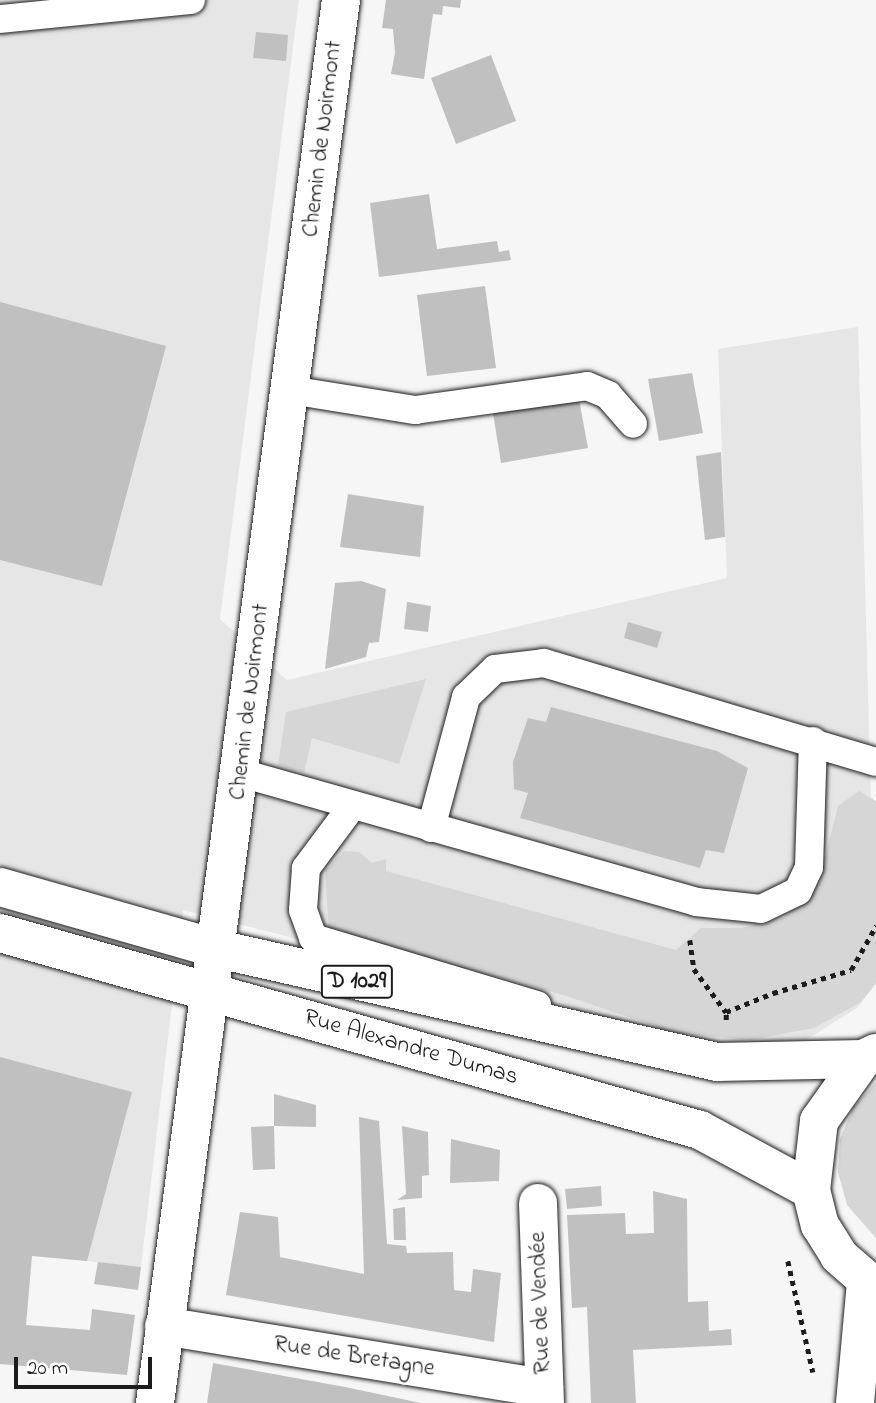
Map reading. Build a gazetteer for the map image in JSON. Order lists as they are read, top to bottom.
{
  "streets": {
    "main road": [
      "Chemin de Noirmont",
      "D 1029",
      "Rue Alexandre Dumas",
      "Rue de Vendée",
      "Rue de Bretagne"
    ]
  },
  "crossings": [
    ["Chemin de Noirmont", "D 1029"],
    ["Chemin de Noirmont", "Rue Alexandre Dumas"],
    ["Chemin de Noirmont", "Rue de Bretagne"],
    ["Rue de Vendée", "Rue de Bretagne"]
  ],
  "scale_bar": "20 m"
}
